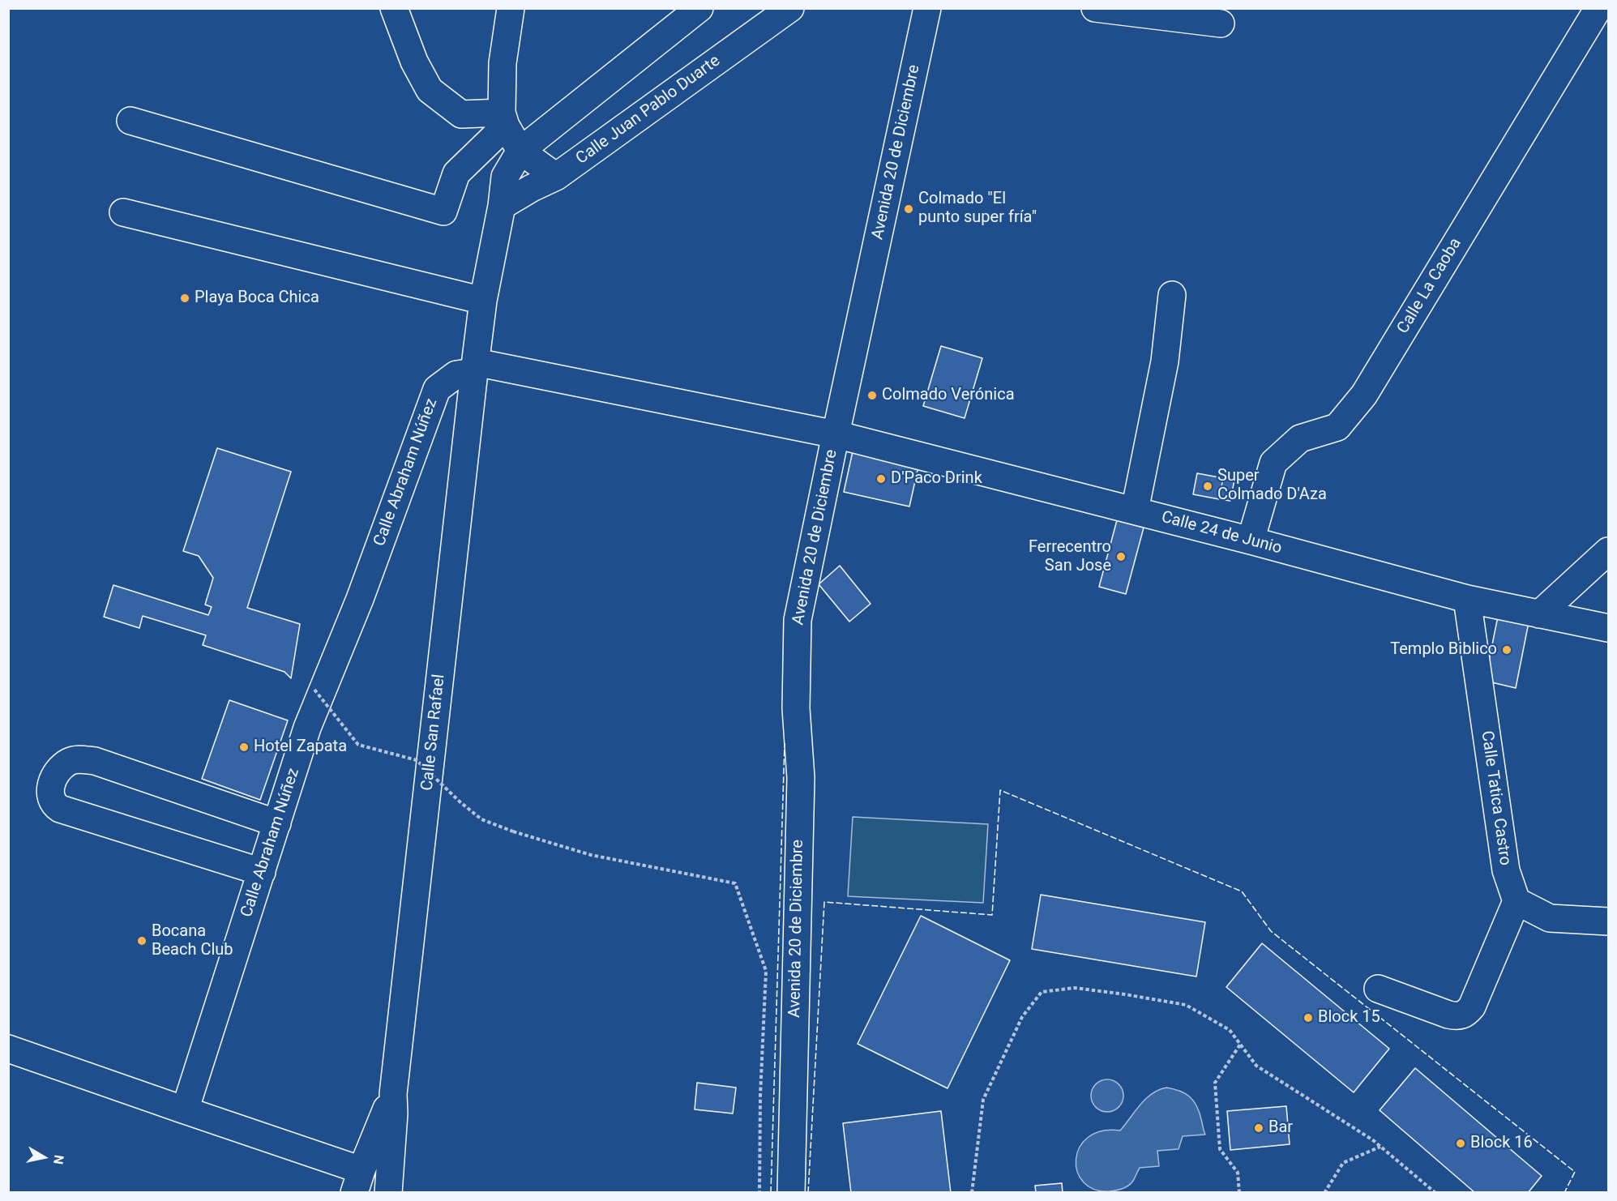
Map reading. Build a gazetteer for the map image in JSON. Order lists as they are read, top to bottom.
{
  "streets": {
    "street": [
      "Calle Juan Pablo Duarte",
      "Avenida 20 de Diciembre",
      "Calle La Caoba",
      "Calle Abraham Núñez",
      "Calle 24 de Junio",
      "Calle San Rafael",
      "Calle Tatica Castro"
    ]
  },
  "crossings": [
    ["Avenida 20 de Diciembre", "Calle 24 de Junio"],
    ["Calle La Caoba", "Calle 24 de Junio"],
    ["Calle Abraham Núñez", "Calle 24 de Junio"],
    ["Calle Abraham Núñez", "Calle San Rafael"],
    ["Calle 24 de Junio", "Calle San Rafael"],
    ["Calle 24 de Junio", "Calle Tatica Castro"]
  ],
  "places": [
    "Colmado \"El punto super fría\"",
    "Playa Boca Chica",
    "Colmado Verónica",
    "D'Paco Drink",
    "Super Colmado D'Aza",
    "Ferrecentro San Jose",
    "Templo Biblico",
    "Hotel Zapata",
    "Bocana Beach Club",
    "Block 15",
    "Bar",
    "Block 16"
  ],
  "north": "right"
}
